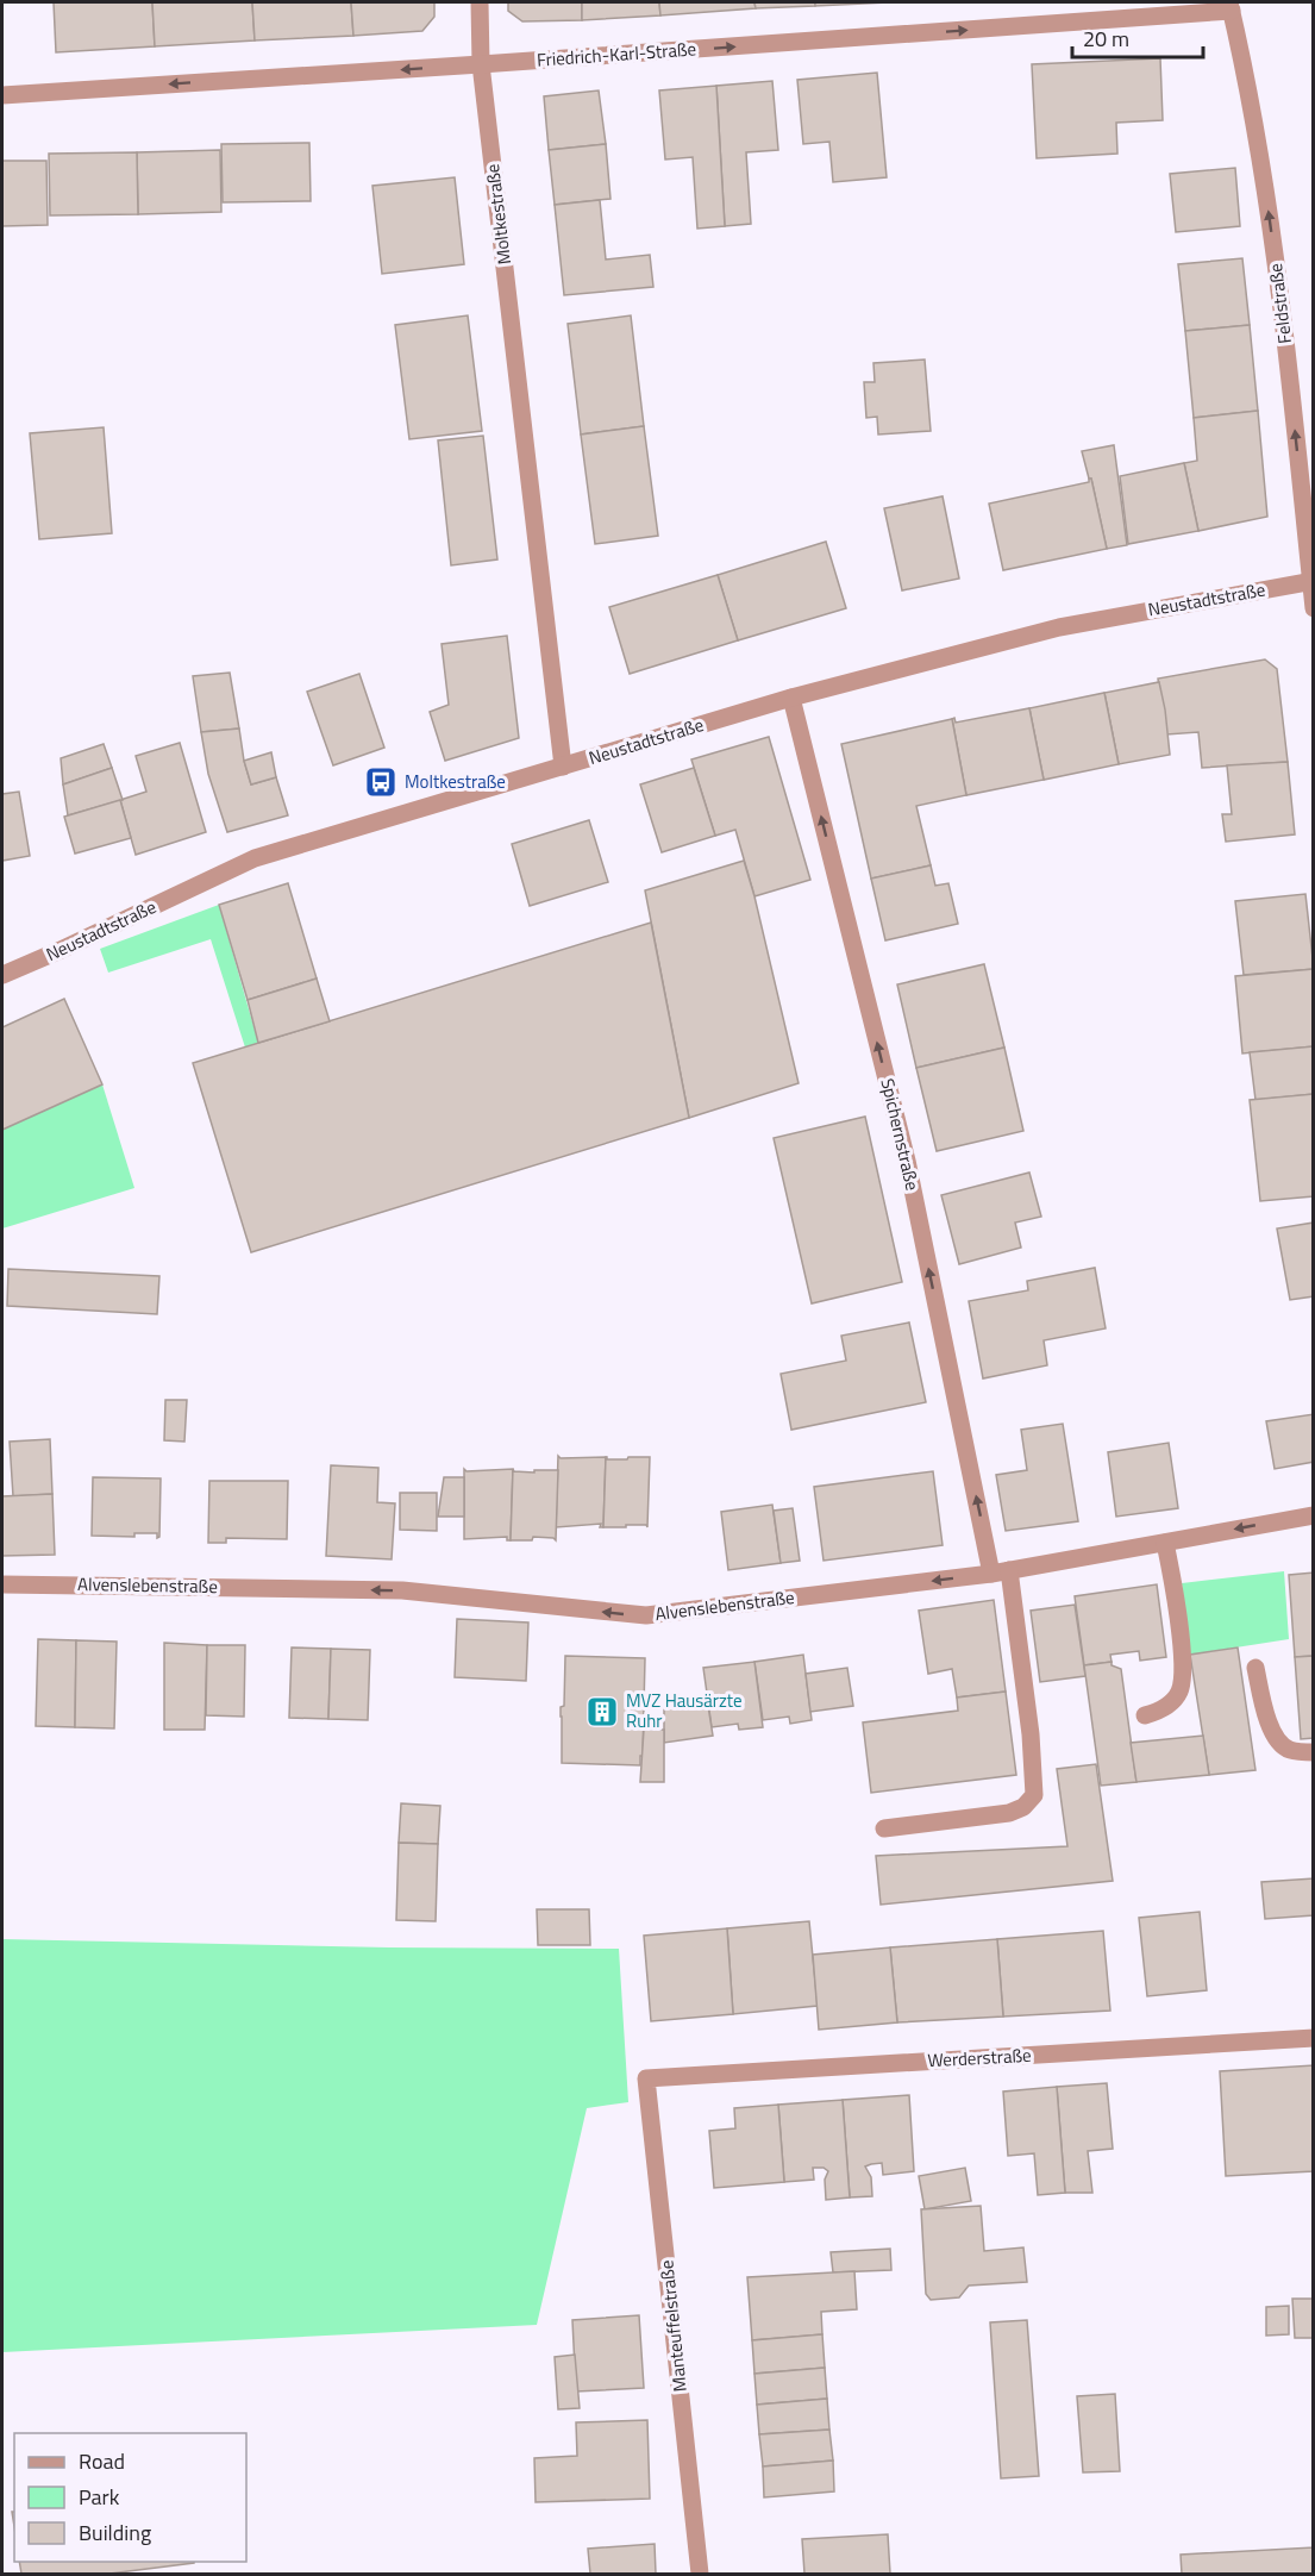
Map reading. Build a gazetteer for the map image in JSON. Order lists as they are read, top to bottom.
{
  "streets": {
    "street": [
      "Friedrich-Karl-Straße",
      "Moltkestraße",
      "Feldstraße",
      "Neustadtstraße",
      "Spichernstraße",
      "Alvenslebenstraße",
      "Werderstraße",
      "Manteuffelstraße"
    ]
  },
  "crossings": [
    ["Friedrich-Karl-Straße", "Moltkestraße"],
    ["Friedrich-Karl-Straße", "Feldstraße"],
    ["Moltkestraße", "Neustadtstraße"],
    ["Feldstraße", "Neustadtstraße"],
    ["Neustadtstraße", "Spichernstraße"],
    ["Spichernstraße", "Alvenslebenstraße"],
    ["Werderstraße", "Manteuffelstraße"]
  ],
  "one_way": ["Feldstraße", "Spichernstraße", "Alvenslebenstraße"],
  "places": {
    "bus stop": ["Moltkestraße"],
    "building": ["MVZ Hausärzte Ruhr"]
  },
  "legend": ["Road", "Park", "Building"],
  "scale_bar": "20 m"
}
